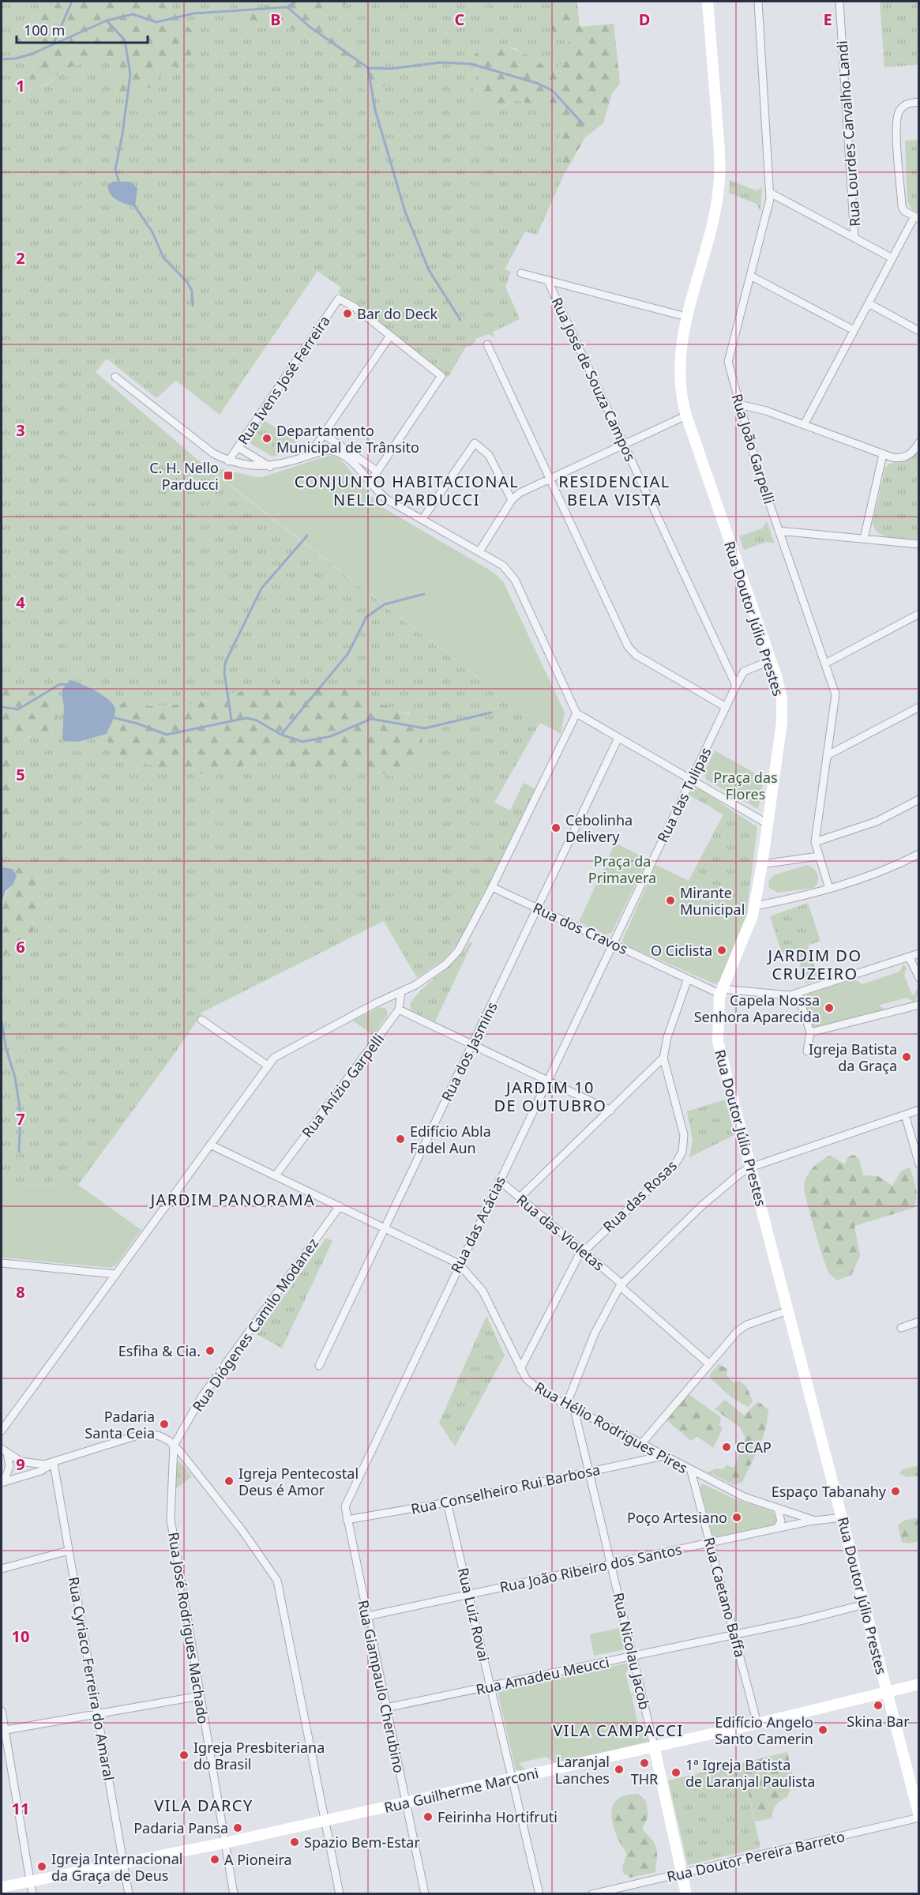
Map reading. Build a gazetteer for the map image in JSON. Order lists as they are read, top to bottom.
{
  "streets": {
    "street": [
      "Rua Lourdes Carvalho Landi",
      "Rua José de Souza Campos",
      "Rua Ivens José Ferreira",
      "Rua João Garpelli",
      "Rua Doutor Júlio Prestes",
      "Rua das Tulipas",
      "Rua dos Cravos",
      "Rua dos Jasmins",
      "Rua Anízio Garpelli",
      "Rua das Rosas",
      "Rua das Acácias",
      "Rua das Violetas",
      "Rua Diógenes Camilo Modanez",
      "Rua Hélio Rodrigues Pires",
      "Rua Conselheiro Rui Barbosa",
      "Rua João Ribeiro dos Santos",
      "Rua Caetano Baffa",
      "Rua Luiz Rovai",
      "Rua José Rodrigues Machado",
      "Rua Nicolau Jacob",
      "Rua Amadeu Meucci",
      "Rua Cyriaco Ferreira do Amaral",
      "Rua Giampaulo Cherubino",
      "Rua Guilherme Marconi",
      "Rua Doutor Pereira Barreto"
    ]
  },
  "crossings": [
    ["Rua José de Souza Campos", "Rua das Tulipas"],
    ["Rua Doutor Júlio Prestes", "Rua dos Cravos"],
    ["Rua Doutor Júlio Prestes", "Rua Hélio Rodrigues Pires"],
    ["Rua Doutor Júlio Prestes", "Rua Amadeu Meucci"],
    ["Rua Doutor Júlio Prestes", "Rua Guilherme Marconi"],
    ["Rua Doutor Júlio Prestes", "Rua Doutor Pereira Barreto"],
    ["Rua das Tulipas", "Rua dos Cravos"],
    ["Rua das Tulipas", "Rua das Acácias"],
    ["Rua dos Cravos", "Rua dos Jasmins"],
    ["Rua dos Cravos", "Rua das Rosas"],
    ["Rua dos Cravos", "Rua das Acácias"],
    ["Rua dos Jasmins", "Rua Hélio Rodrigues Pires"],
    ["Rua Anízio Garpelli", "Rua Hélio Rodrigues Pires"],
    ["Rua das Rosas", "Rua das Violetas"],
    ["Rua das Rosas", "Rua Hélio Rodrigues Pires"],
    ["Rua das Acácias", "Rua das Violetas"],
    ["Rua das Acácias", "Rua Hélio Rodrigues Pires"],
    ["Rua das Acácias", "Rua Giampaulo Cherubino"],
    ["Rua Diógenes Camilo Modanez", "Rua Hélio Rodrigues Pires"],
    ["Rua Diógenes Camilo Modanez", "Rua José Rodrigues Machado"],
    ["Rua Hélio Rodrigues Pires", "Rua Conselheiro Rui Barbosa"],
    ["Rua Hélio Rodrigues Pires", "Rua João Ribeiro dos Santos"],
    ["Rua Hélio Rodrigues Pires", "Rua Caetano Baffa"],
    ["Rua Hélio Rodrigues Pires", "Rua Nicolau Jacob"],
    ["Rua Conselheiro Rui Barbosa", "Rua Luiz Rovai"],
    ["Rua Conselheiro Rui Barbosa", "Rua Nicolau Jacob"],
    ["Rua Conselheiro Rui Barbosa", "Rua Giampaulo Cherubino"],
    ["Rua João Ribeiro dos Santos", "Rua Caetano Baffa"],
    ["Rua João Ribeiro dos Santos", "Rua Luiz Rovai"],
    ["Rua João Ribeiro dos Santos", "Rua Nicolau Jacob"],
    ["Rua João Ribeiro dos Santos", "Rua Giampaulo Cherubino"],
    ["Rua Caetano Baffa", "Rua Amadeu Meucci"],
    ["Rua Caetano Baffa", "Rua Guilherme Marconi"],
    ["Rua Luiz Rovai", "Rua Amadeu Meucci"],
    ["Rua Luiz Rovai", "Rua Guilherme Marconi"],
    ["Rua José Rodrigues Machado", "Rua Guilherme Marconi"],
    ["Rua Nicolau Jacob", "Rua Amadeu Meucci"],
    ["Rua Nicolau Jacob", "Rua Guilherme Marconi"],
    ["Rua Nicolau Jacob", "Rua Doutor Pereira Barreto"],
    ["Rua Amadeu Meucci", "Rua Giampaulo Cherubino"],
    ["Rua Cyriaco Ferreira do Amaral", "Rua Guilherme Marconi"],
    ["Rua Giampaulo Cherubino", "Rua Guilherme Marconi"]
  ],
  "districts": [
    "CONJUNTO HABITACIONAL NELLO PARDUCCI",
    "RESIDENCIAL BELA VISTA",
    "JARDIM DO CRUZEIRO",
    "JARDIM 10 DE OUTUBRO",
    "JARDIM PANORAMA",
    "VILA CAMPACCI",
    "VILA DARCY"
  ],
  "parks": ["Praça das Flores", "Praça da Primavera"],
  "places": {
    "other": [
      "Bar do Deck",
      "Departamento Municipal de Trânsito",
      "Cebolinha Delivery",
      "Mirante Municipal",
      "O Ciclista",
      "Capela Nossa Senhora Aparecida",
      "Igreja Batista da Graça",
      "Edifício Abla Fadel Aun",
      "Esfiha & Cia.",
      "Padaria Santa Ceia",
      "CCAP",
      "Igreja Pentecostal Deus é Amor",
      "Espaço Tabanahy",
      "Poço Artesiano",
      "Skina Bar",
      "Edifício Angelo Santo Camerin",
      "Igreja Presbiteriana do Brasil",
      "THR",
      "Laranjal Lanches",
      "1ª Igreja Batista de Laranjal Paulista",
      "Feirinha Hortifruti",
      "Padaria Pansa",
      "Spazio Bem-Estar",
      "A Pioneira",
      "Igreja Internacional da Graça de Deus"
    ],
    "transit": ["C. H. Nello Parducci"]
  },
  "scale_bar": "100 m",
  "grid": {
    "columns": [
      "B",
      "C",
      "D",
      "E"
    ],
    "rows": [
      "1",
      "2",
      "3",
      "4",
      "5",
      "6",
      "7",
      "8",
      "9",
      "10",
      "11"
    ]
  }
}
